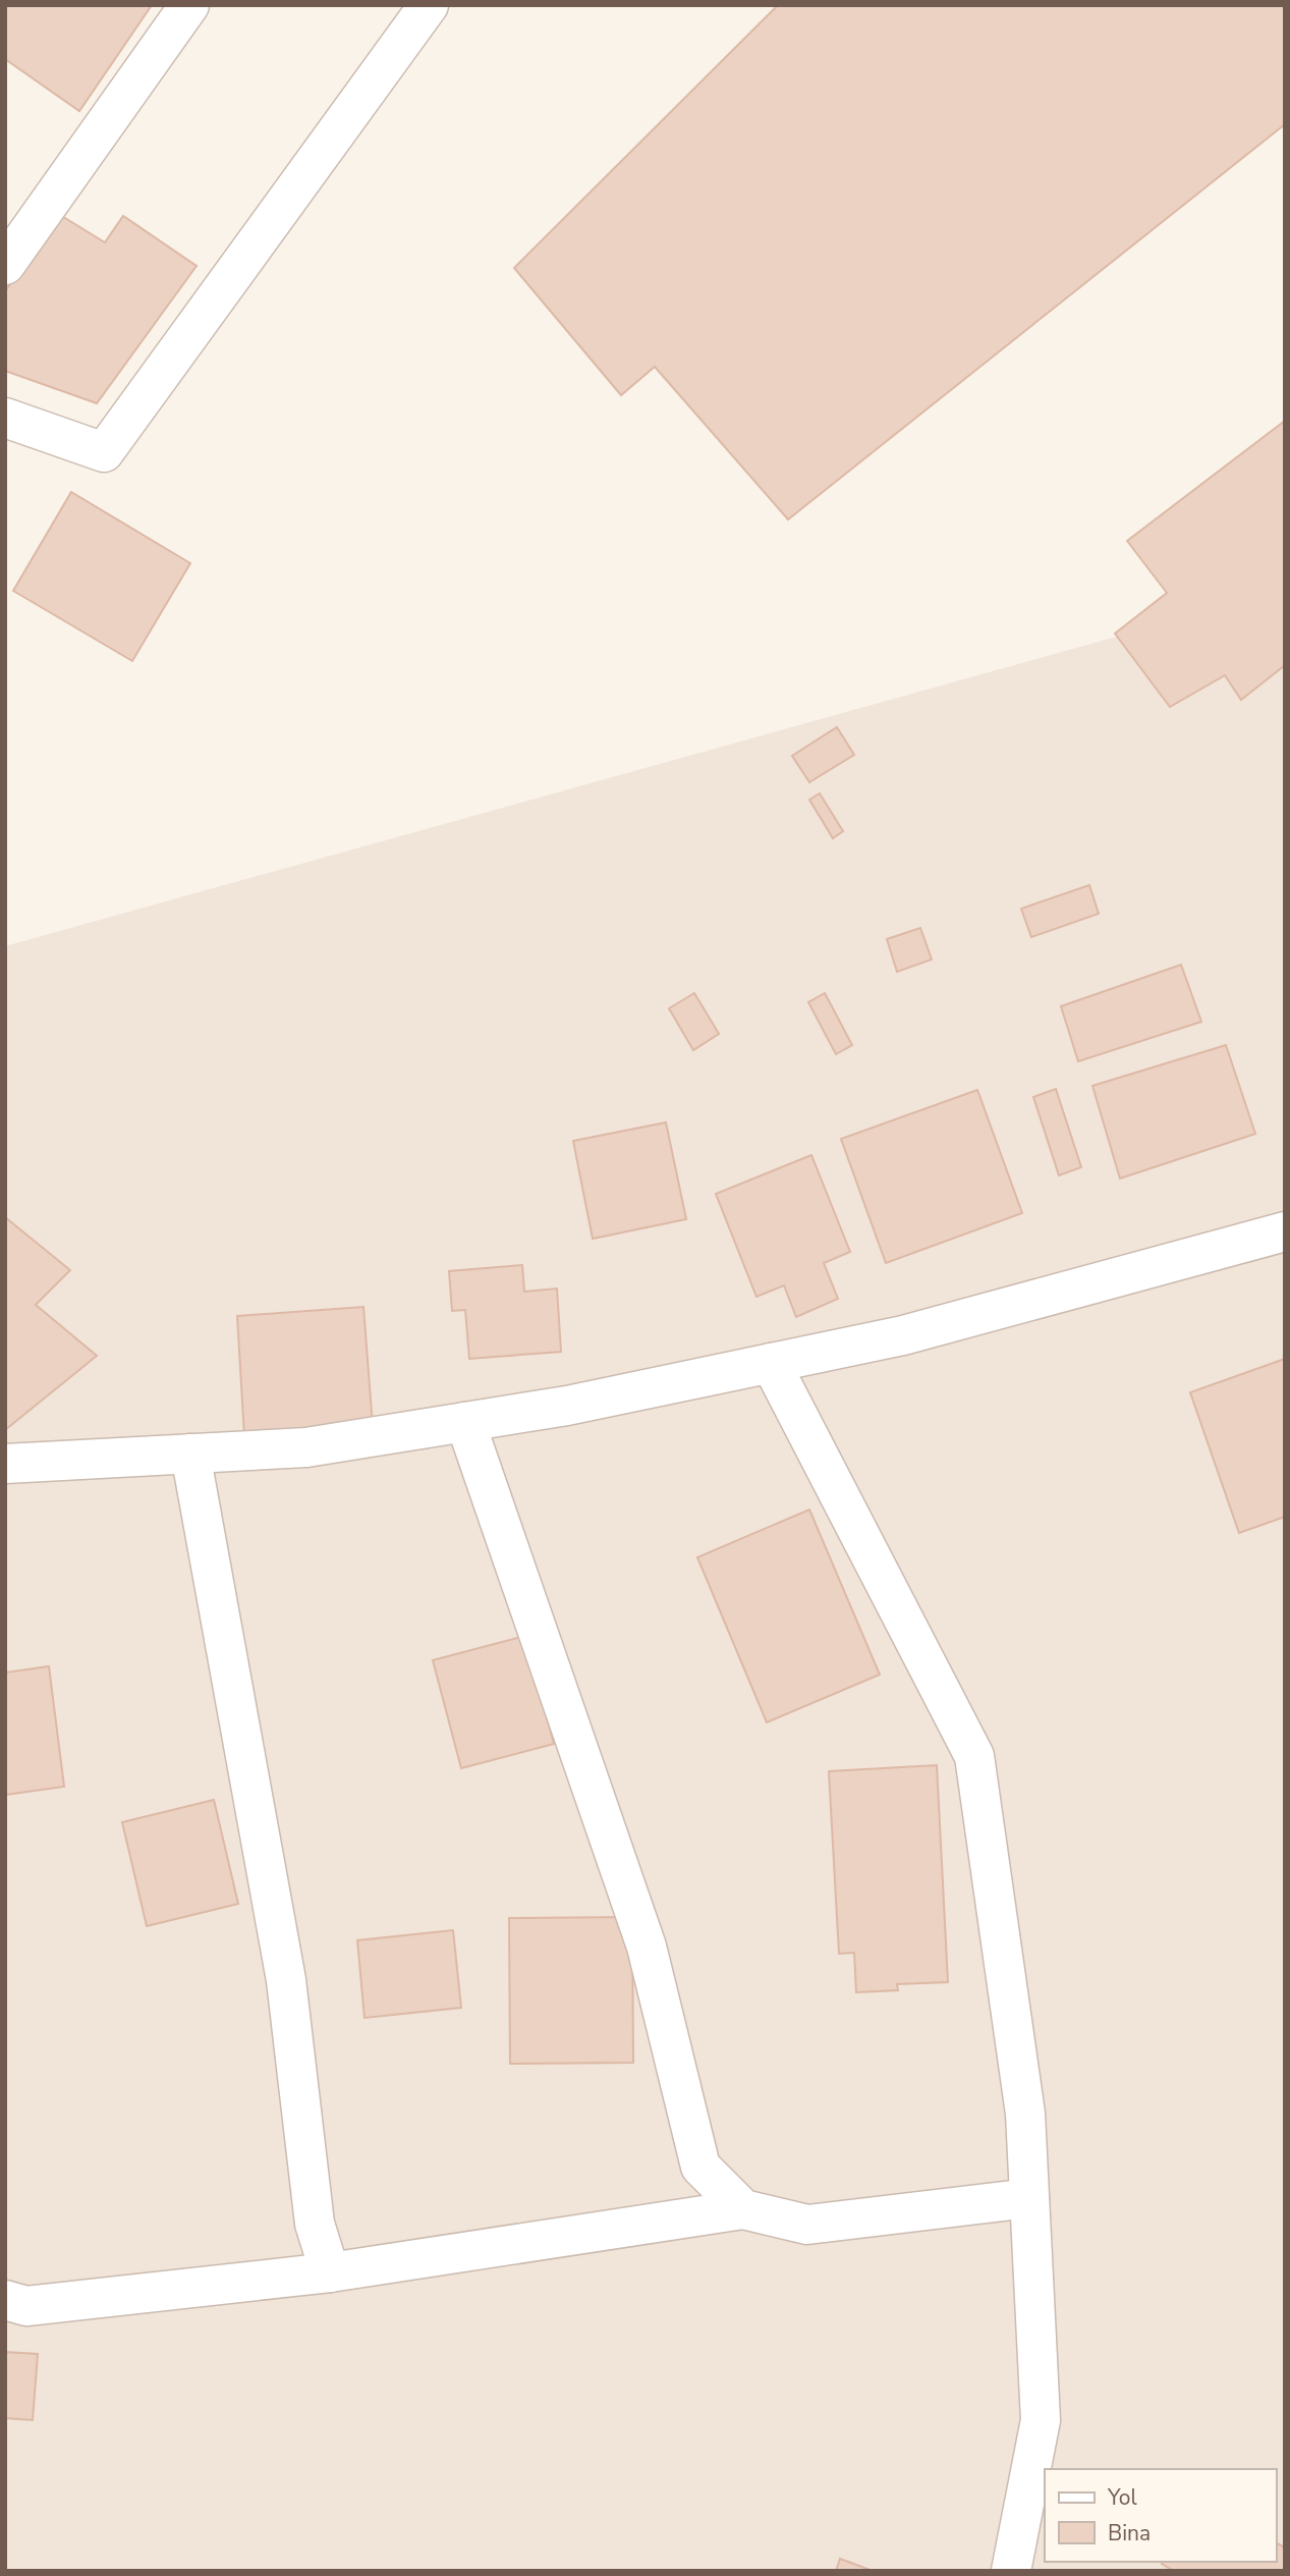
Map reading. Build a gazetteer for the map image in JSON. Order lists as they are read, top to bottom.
{
  "legend": ["Yol", "Bina"]
}
